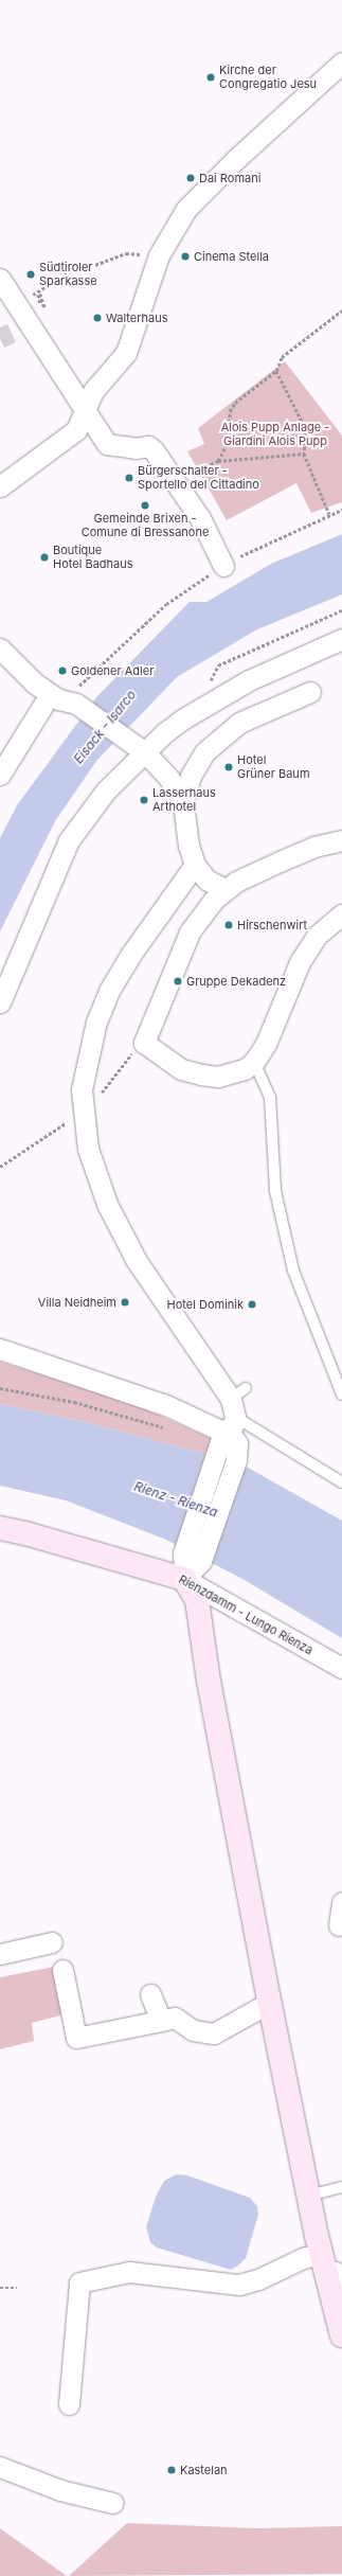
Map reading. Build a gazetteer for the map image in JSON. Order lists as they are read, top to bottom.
{
  "streets": {
    "street": ["Rienzdamm - Lungo Rienza"]
  },
  "water": ["Eisack - Isarco", "Rienz - Rienza"],
  "parks": ["Alois Pupp Anlage - Giardini Alois Pupp"],
  "places": [
    "Kirche der Congregatio Jesu",
    "Dai Romani",
    "Cinema Stella",
    "Südtiroler Sparkasse",
    "Walterhaus",
    "Bürgerschalter - Sportello del Cittadino",
    "Gemeinde Brixen - Comune di Bressanone",
    "Boutique Hotel Badhaus",
    "Goldener Adler",
    "Hotel Grüner Baum",
    "Lasserhaus Arthotel",
    "Hirschenwirt",
    "Gruppe Dekadenz",
    "Villa Neidheim",
    "Hotel Dominik",
    "Kastelan"
  ]
}
